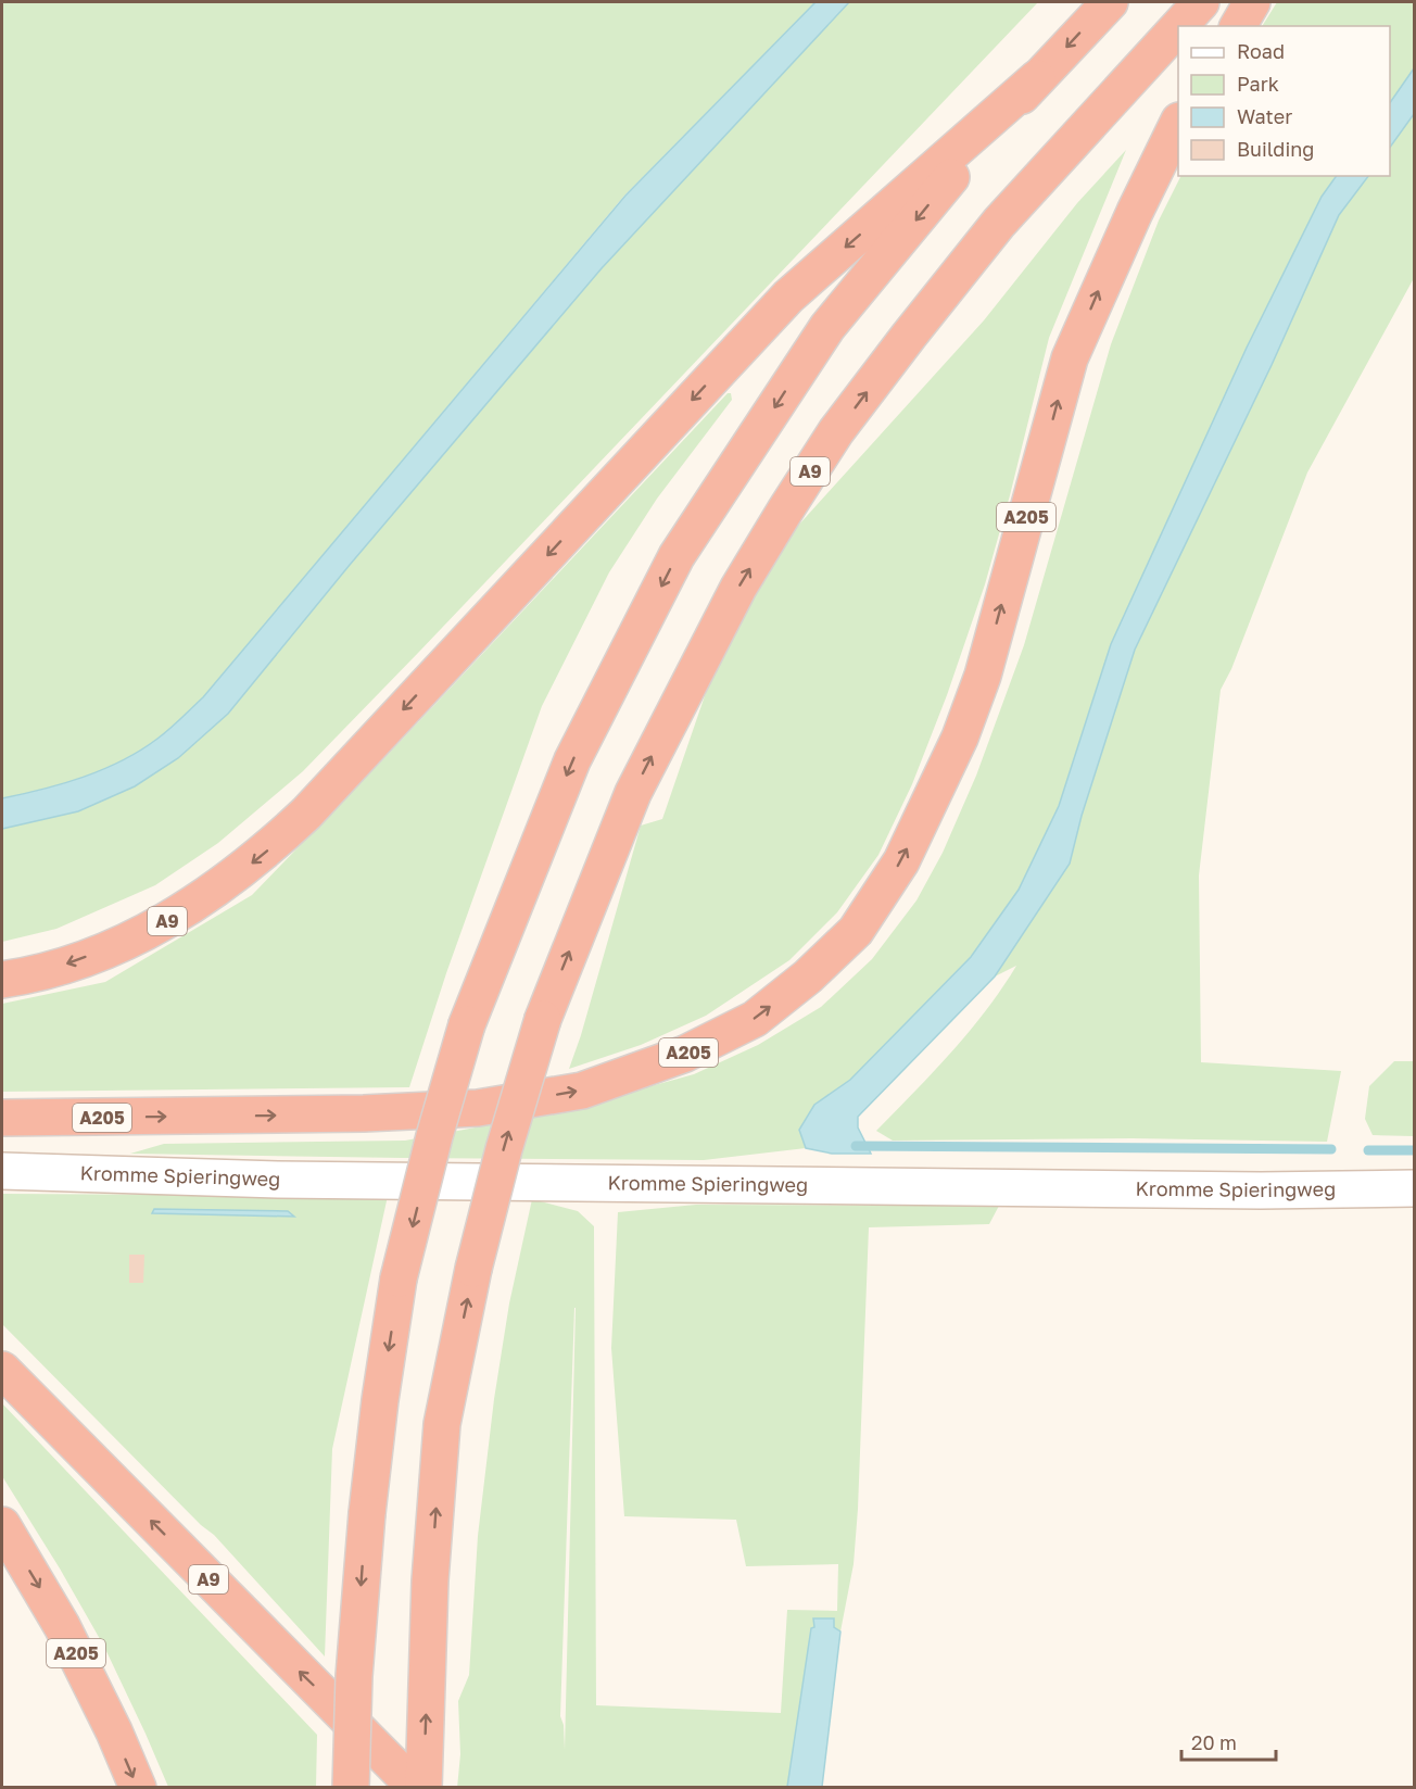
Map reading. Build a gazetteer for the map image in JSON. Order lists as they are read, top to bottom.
{
  "streets": {
    "highway": ["A9", "A205"],
    "street": ["Kromme Spieringweg"]
  },
  "legend": [
    "Road",
    "Park",
    "Water",
    "Building"
  ],
  "scale_bar": "20 m"
}
